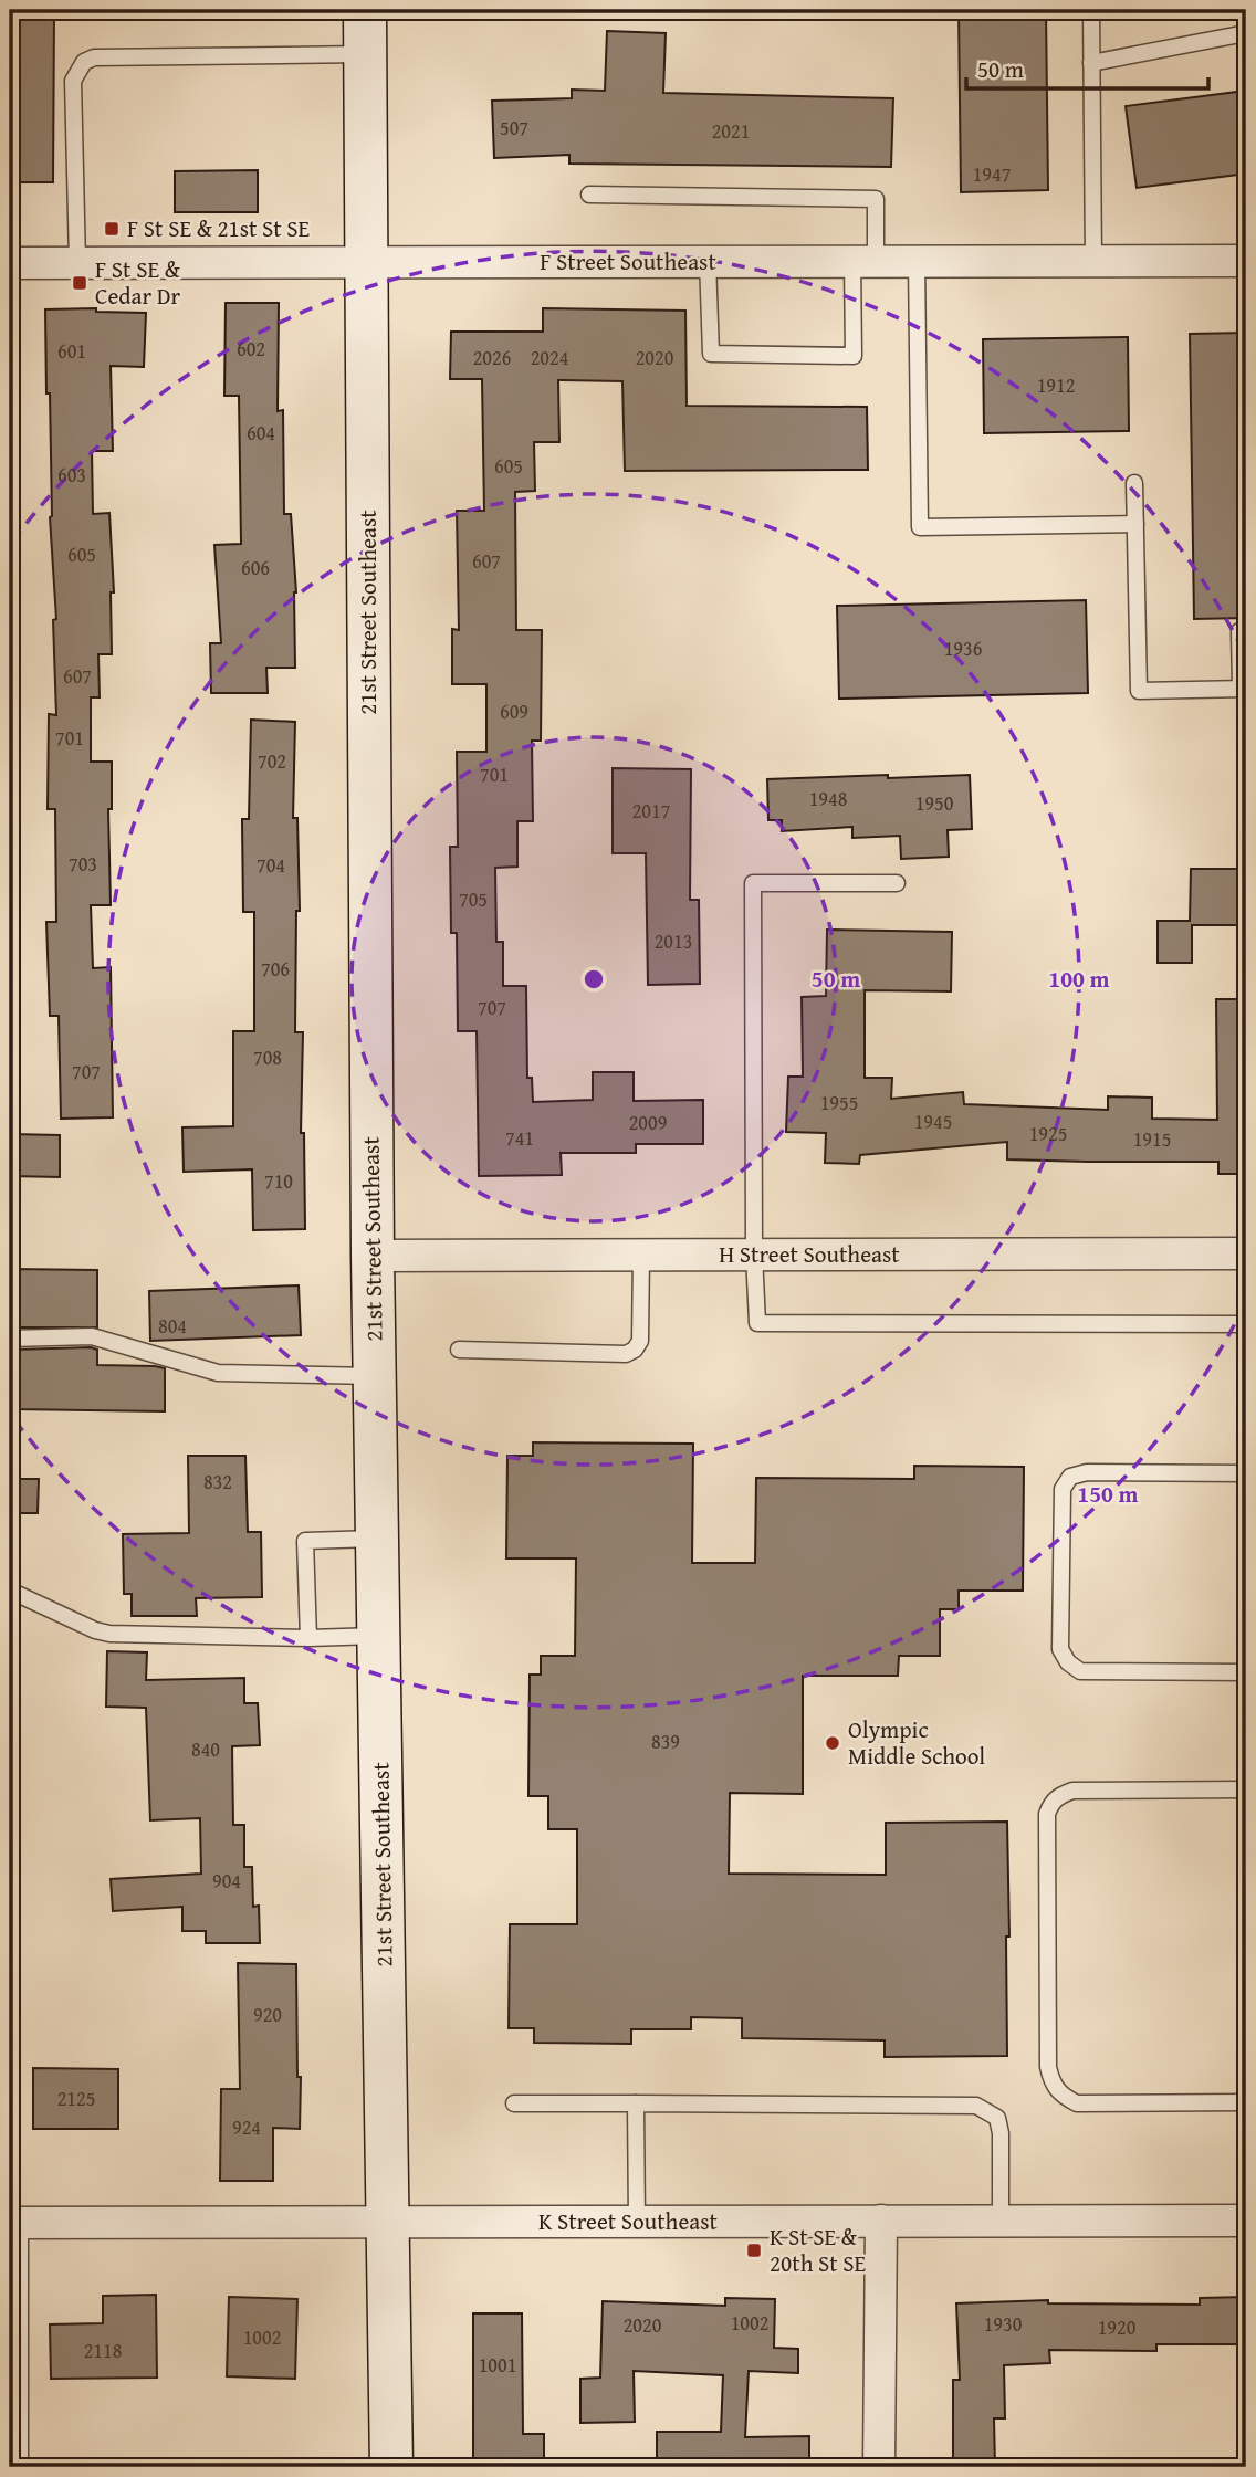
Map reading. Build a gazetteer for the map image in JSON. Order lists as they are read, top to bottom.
{
  "streets": {
    "street": [
      "F Street Southeast",
      "21st Street Southeast",
      "H Street Southeast",
      "K Street Southeast"
    ]
  },
  "crossings": [
    ["F Street Southeast", "21st Street Southeast"],
    ["21st Street Southeast", "H Street Southeast"],
    ["21st Street Southeast", "K Street Southeast"]
  ],
  "places": {
    "transit": ["F St SE & 21st St SE", "F St SE & Cedar Dr", "K St SE & 20th St SE"],
    "other": ["Olympic Middle School"]
  },
  "house_numbers": [
    "507",
    "2021",
    "1947",
    "602",
    "601",
    "2026",
    "2024",
    "2020",
    "1912",
    "604",
    "605",
    "603",
    "605",
    "607",
    "606",
    "1936",
    "607",
    "609",
    "701",
    "702",
    "701",
    "1948",
    "1950",
    "2017",
    "703",
    "704",
    "705",
    "2013",
    "706",
    "707",
    "708",
    "707",
    "1955",
    "1945",
    "2009",
    "1925",
    "741",
    "1915",
    "710",
    "804",
    "832",
    "839",
    "840",
    "904",
    "920",
    "2125",
    "924",
    "1002",
    "1930",
    "2020",
    "1920",
    "1002",
    "2118",
    "1001"
  ],
  "scale_bar": "50 m",
  "rings": ["50 m", "100 m", "150 m"]
}
